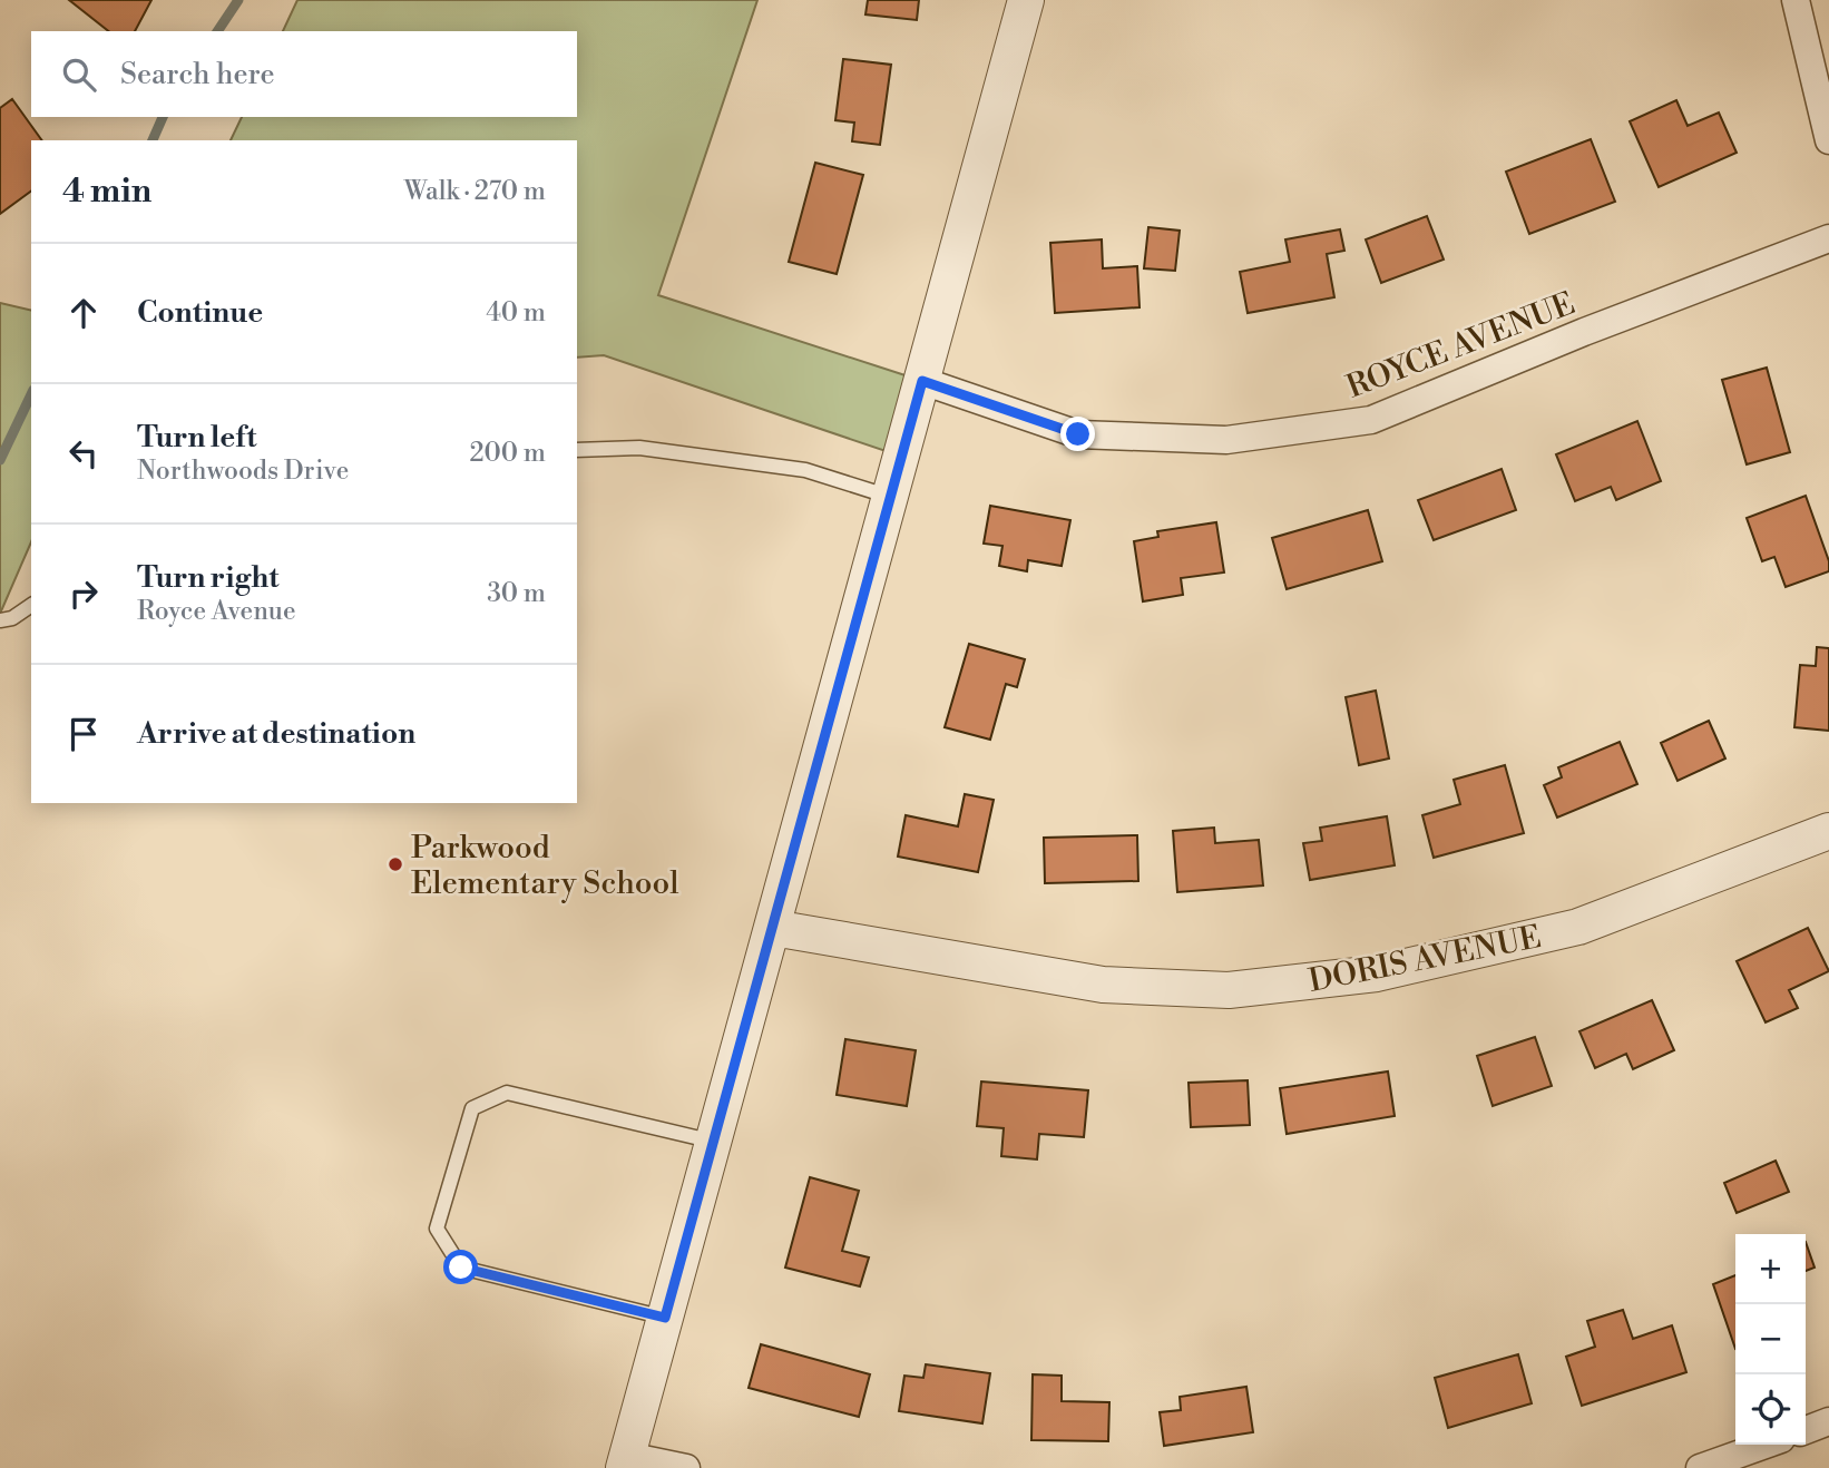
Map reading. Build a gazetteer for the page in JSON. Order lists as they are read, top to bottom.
{
  "streets": {
    "street": ["ROYCE AVENUE", "DORIS AVENUE"]
  },
  "places": ["Parkwood Elementary School"],
  "page": {
    "search": "Search here",
    "heading": ["4 min", "Walk · 270 m"],
    "list": [
      ["Continue", "40 m"],
      ["Turn left", "Northwoods Drive", "200 m"],
      ["Turn right", "Royce Avenue", "30 m"],
      "Arrive at destination"
    ],
    "map_buttons": ["+", "−"]
  }
}
